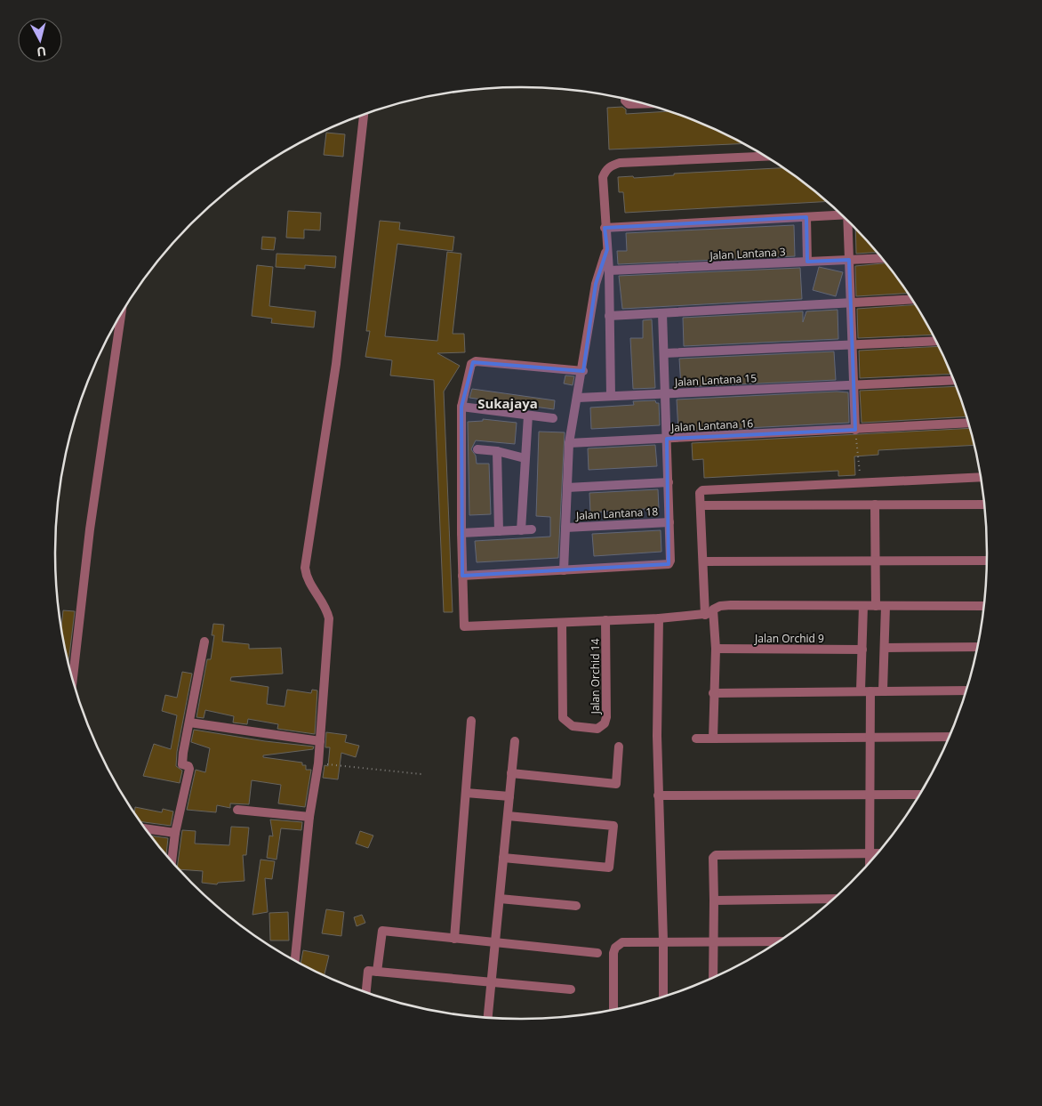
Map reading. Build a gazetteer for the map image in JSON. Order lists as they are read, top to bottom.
{
  "streets": {
    "street": [
      "Jalan Lantana 3",
      "Jalan Lantana 15",
      "Jalan Lantana 16",
      "Jalan Lantana 18",
      "Jalan Orchid 9",
      "Jalan Orchid 14"
    ]
  },
  "districts": ["Sukajaya"],
  "north": "bottom"
}
